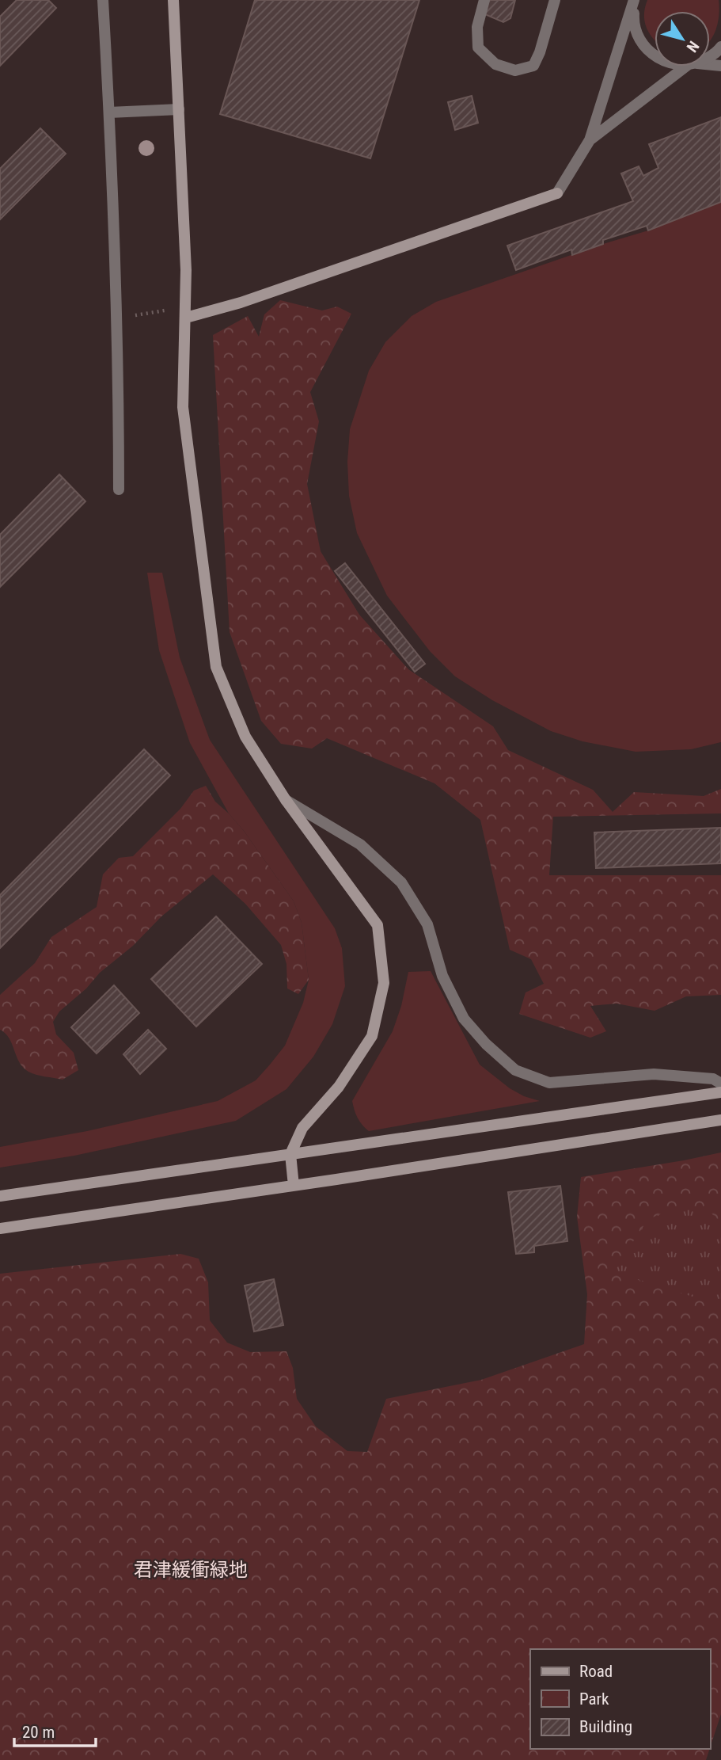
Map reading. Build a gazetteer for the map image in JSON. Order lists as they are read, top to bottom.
{
  "parks": ["君津緩衝緑地"],
  "legend": ["Road", "Park", "Building"],
  "scale_bar": "20 m",
  "north": "bottom right"
}
